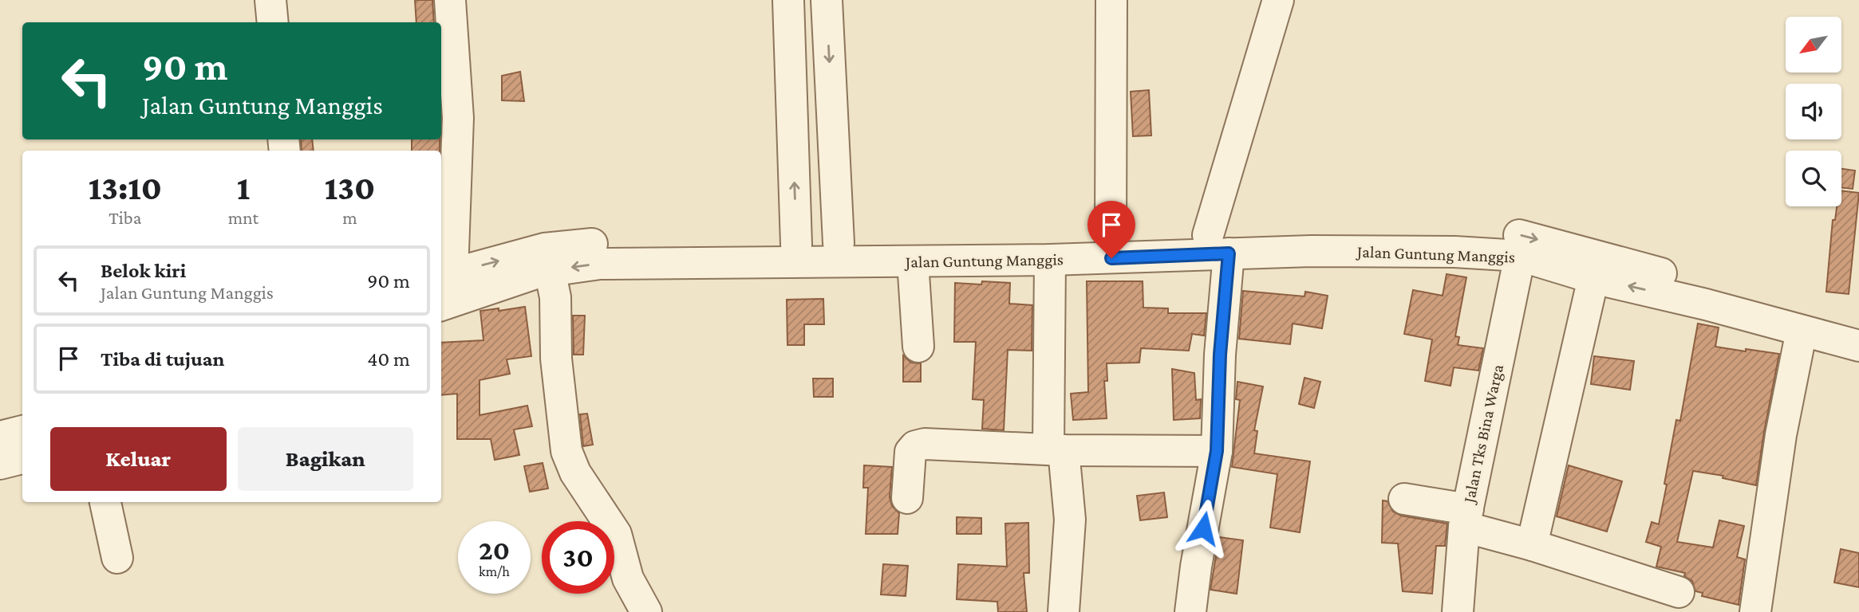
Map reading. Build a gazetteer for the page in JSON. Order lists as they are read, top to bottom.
{
  "streets": {
    "street": ["Jalan Guntung Manggis", "Jalan Tks Bina Warga"]
  },
  "crossings": [
    ["Jalan Guntung Manggis", "Jalan Tks Bina Warga"]
  ],
  "north": "bottom left",
  "page": {
    "turn": ["90 m", "Jalan Guntung Manggis"],
    "eta": [
      "13:10",
      "Tiba",
      "1",
      "mnt",
      "130",
      "m"
    ],
    "list": [
      {
        "name": "Belok kiri",
        "note": "Jalan Guntung Manggis",
        "value": "90 m"
      },
      {
        "name": "Tiba di tujuan",
        "value": "40 m"
      }
    ],
    "buttons": ["Keluar", "Bagikan"],
    "speed": "20 km/h",
    "limit": "30"
  }
}
